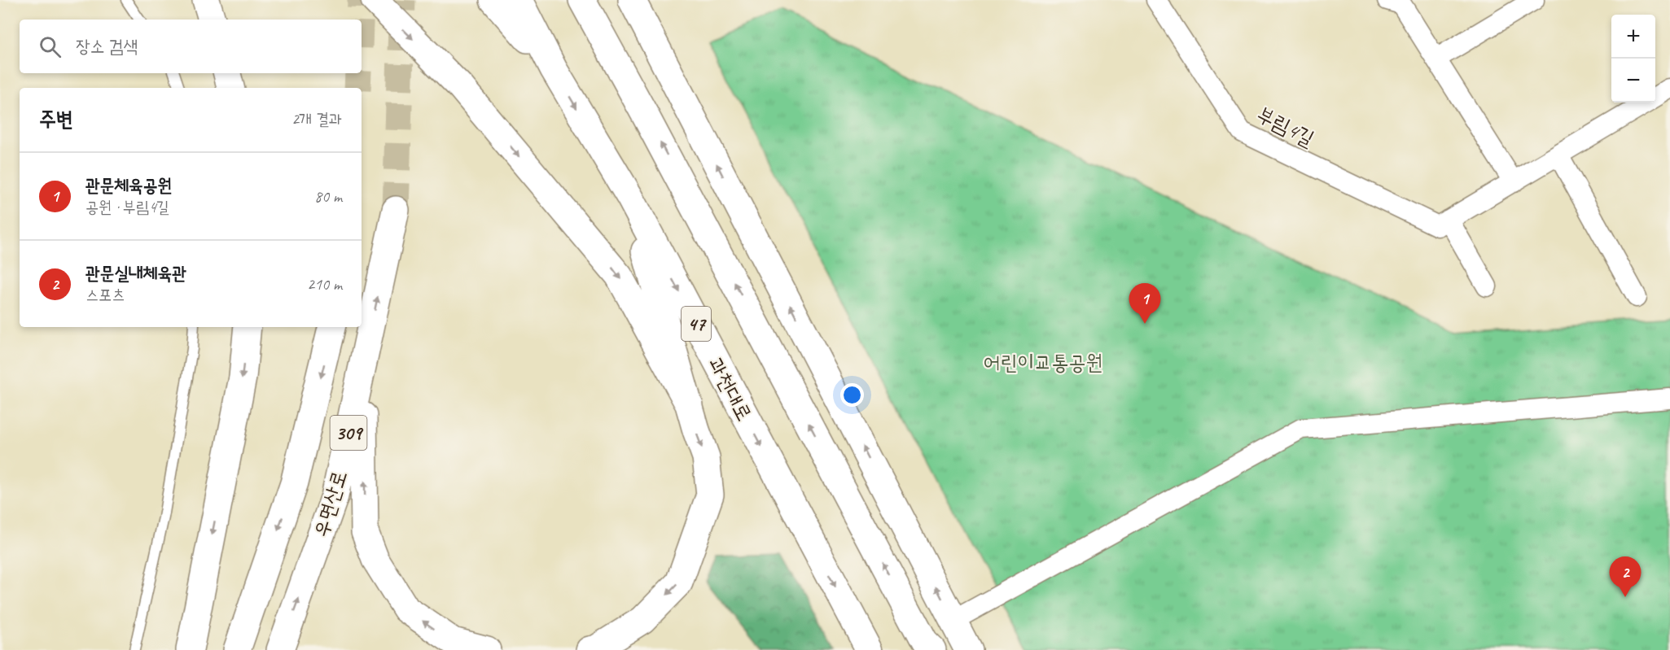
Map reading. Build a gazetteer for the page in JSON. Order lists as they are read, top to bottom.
{
  "streets": {
    "highway": [
      "47",
      "과천대로",
      "309",
      "우면산로"
    ],
    "street": ["부림4길"]
  },
  "parks": ["어린이교통공원"],
  "page": {
    "map_buttons": ["+", "−"],
    "search": "장소 검색",
    "heading": ["주변", "2개 결과"],
    "list": [
      {
        "mark": "1",
        "name": "관문체육공원",
        "note": "공원 · 부림4길",
        "value": "80 m"
      },
      {
        "mark": "2",
        "name": "관문실내체육관",
        "note": "스포츠",
        "value": "210 m"
      }
    ],
    "pins": ["1", "2"]
  }
}
